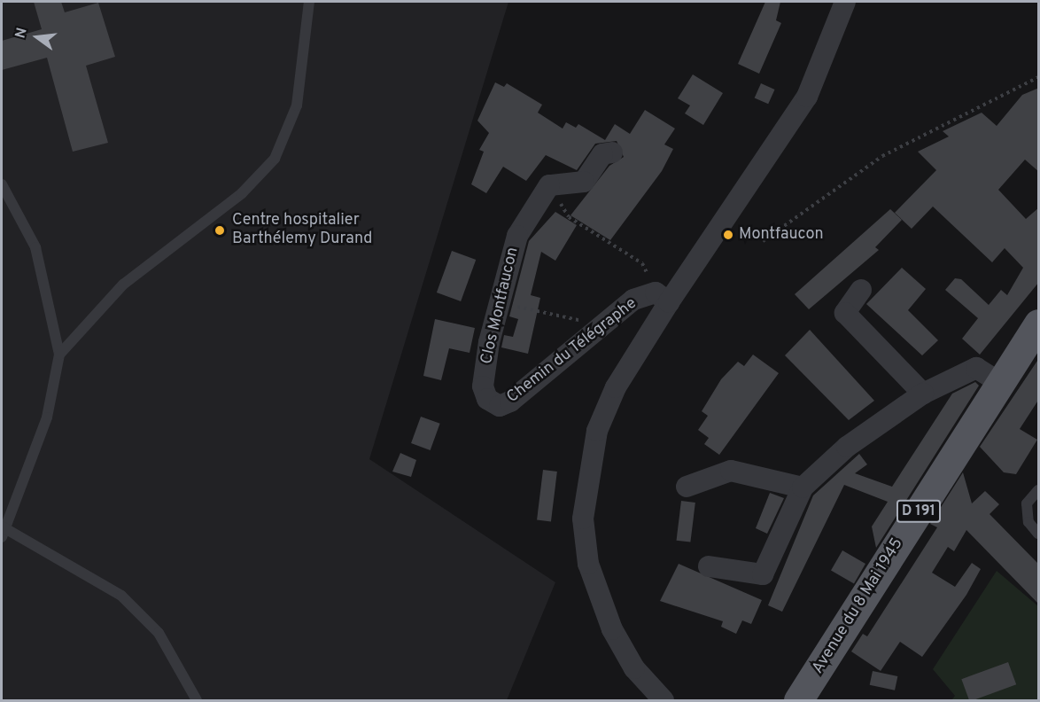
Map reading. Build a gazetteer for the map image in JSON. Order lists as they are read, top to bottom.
{
  "streets": {
    "main road": ["D 191", "Avenue du 8 Mai 1945"],
    "street": ["Clos Montfaucon", "Chemin du Télégraphe"]
  },
  "crossings": [
    ["Clos Montfaucon", "Chemin du Télégraphe"]
  ],
  "places": ["Centre hospitalier Barthélemy Durand", "Montfaucon"],
  "north": "left"
}
